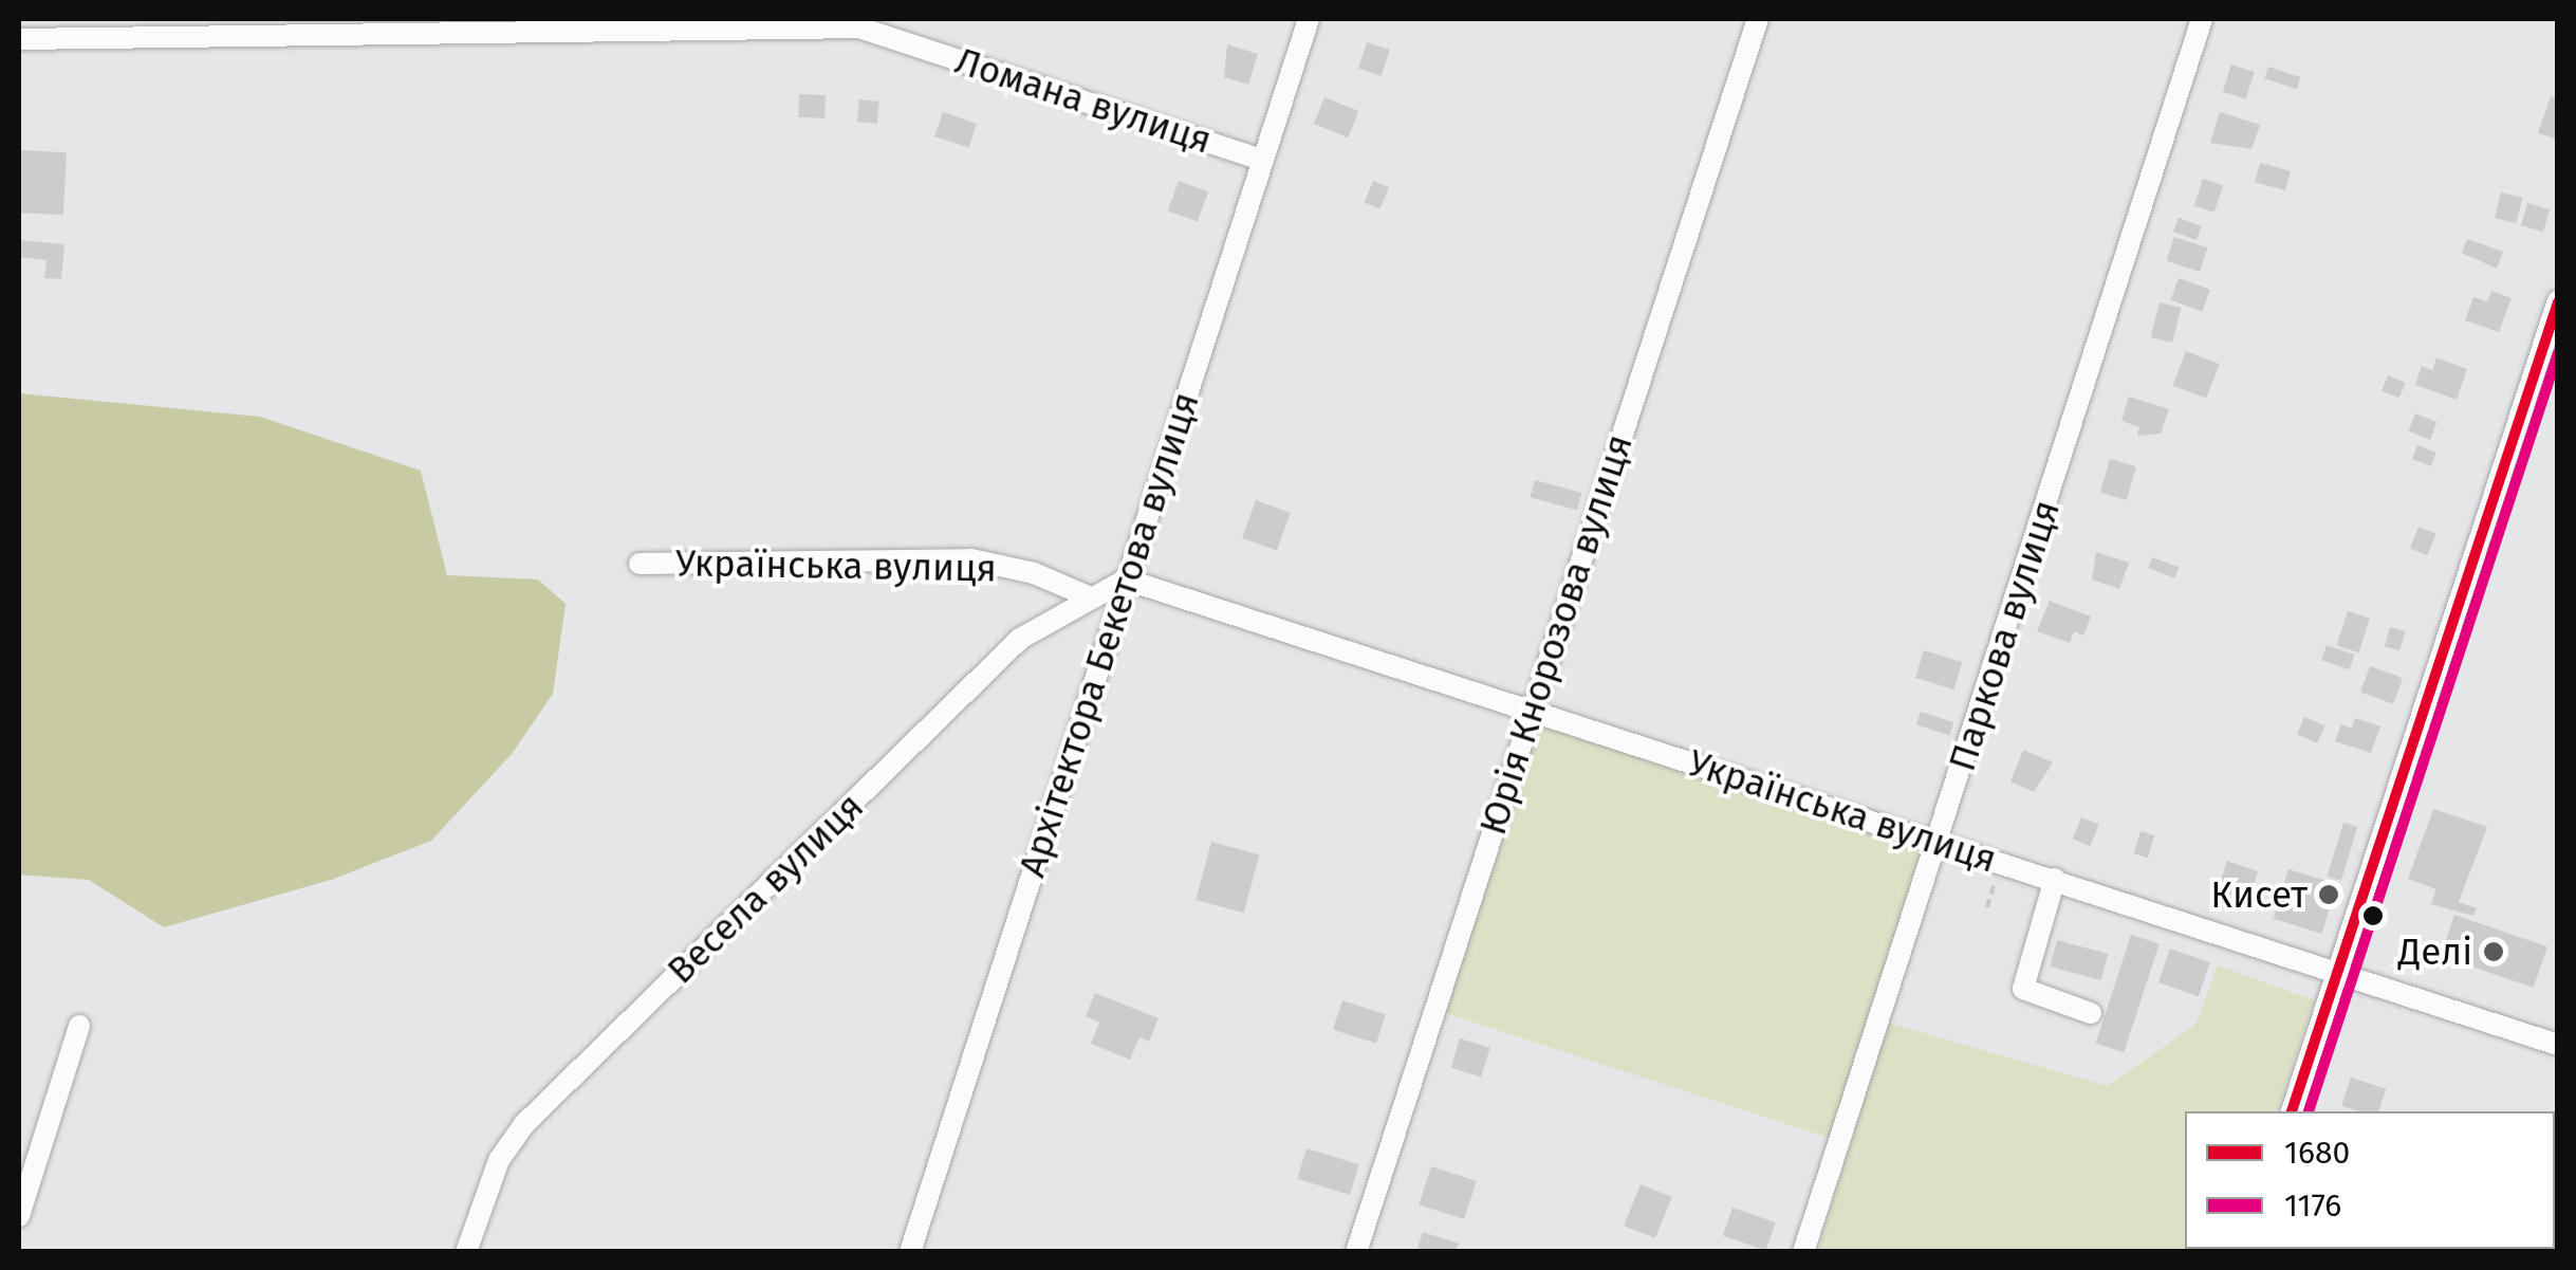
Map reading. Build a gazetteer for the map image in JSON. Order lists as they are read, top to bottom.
{
  "streets": {
    "street": [
      "Ломана вулиця",
      "Українська вулиця",
      "Архітектора Бекетова вулиця",
      "Юрія Кнорозова вулиця",
      "Паркова вулиця",
      "Весела вулиця"
    ]
  },
  "crossings": [
    ["Ломана вулиця", "Архітектора Бекетова вулиця"],
    ["Українська вулиця", "Архітектора Бекетова вулиця"],
    ["Українська вулиця", "Юрія Кнорозова вулиця"],
    ["Українська вулиця", "Паркова вулиця"],
    ["Українська вулиця", "Весела вулиця"],
    ["Архітектора Бекетова вулиця", "Весела вулиця"]
  ],
  "places": ["Кисет", "Делі"],
  "lines": ["transit line 1680", "transit line 1176"],
  "legend": ["1680", "1176"]
}
